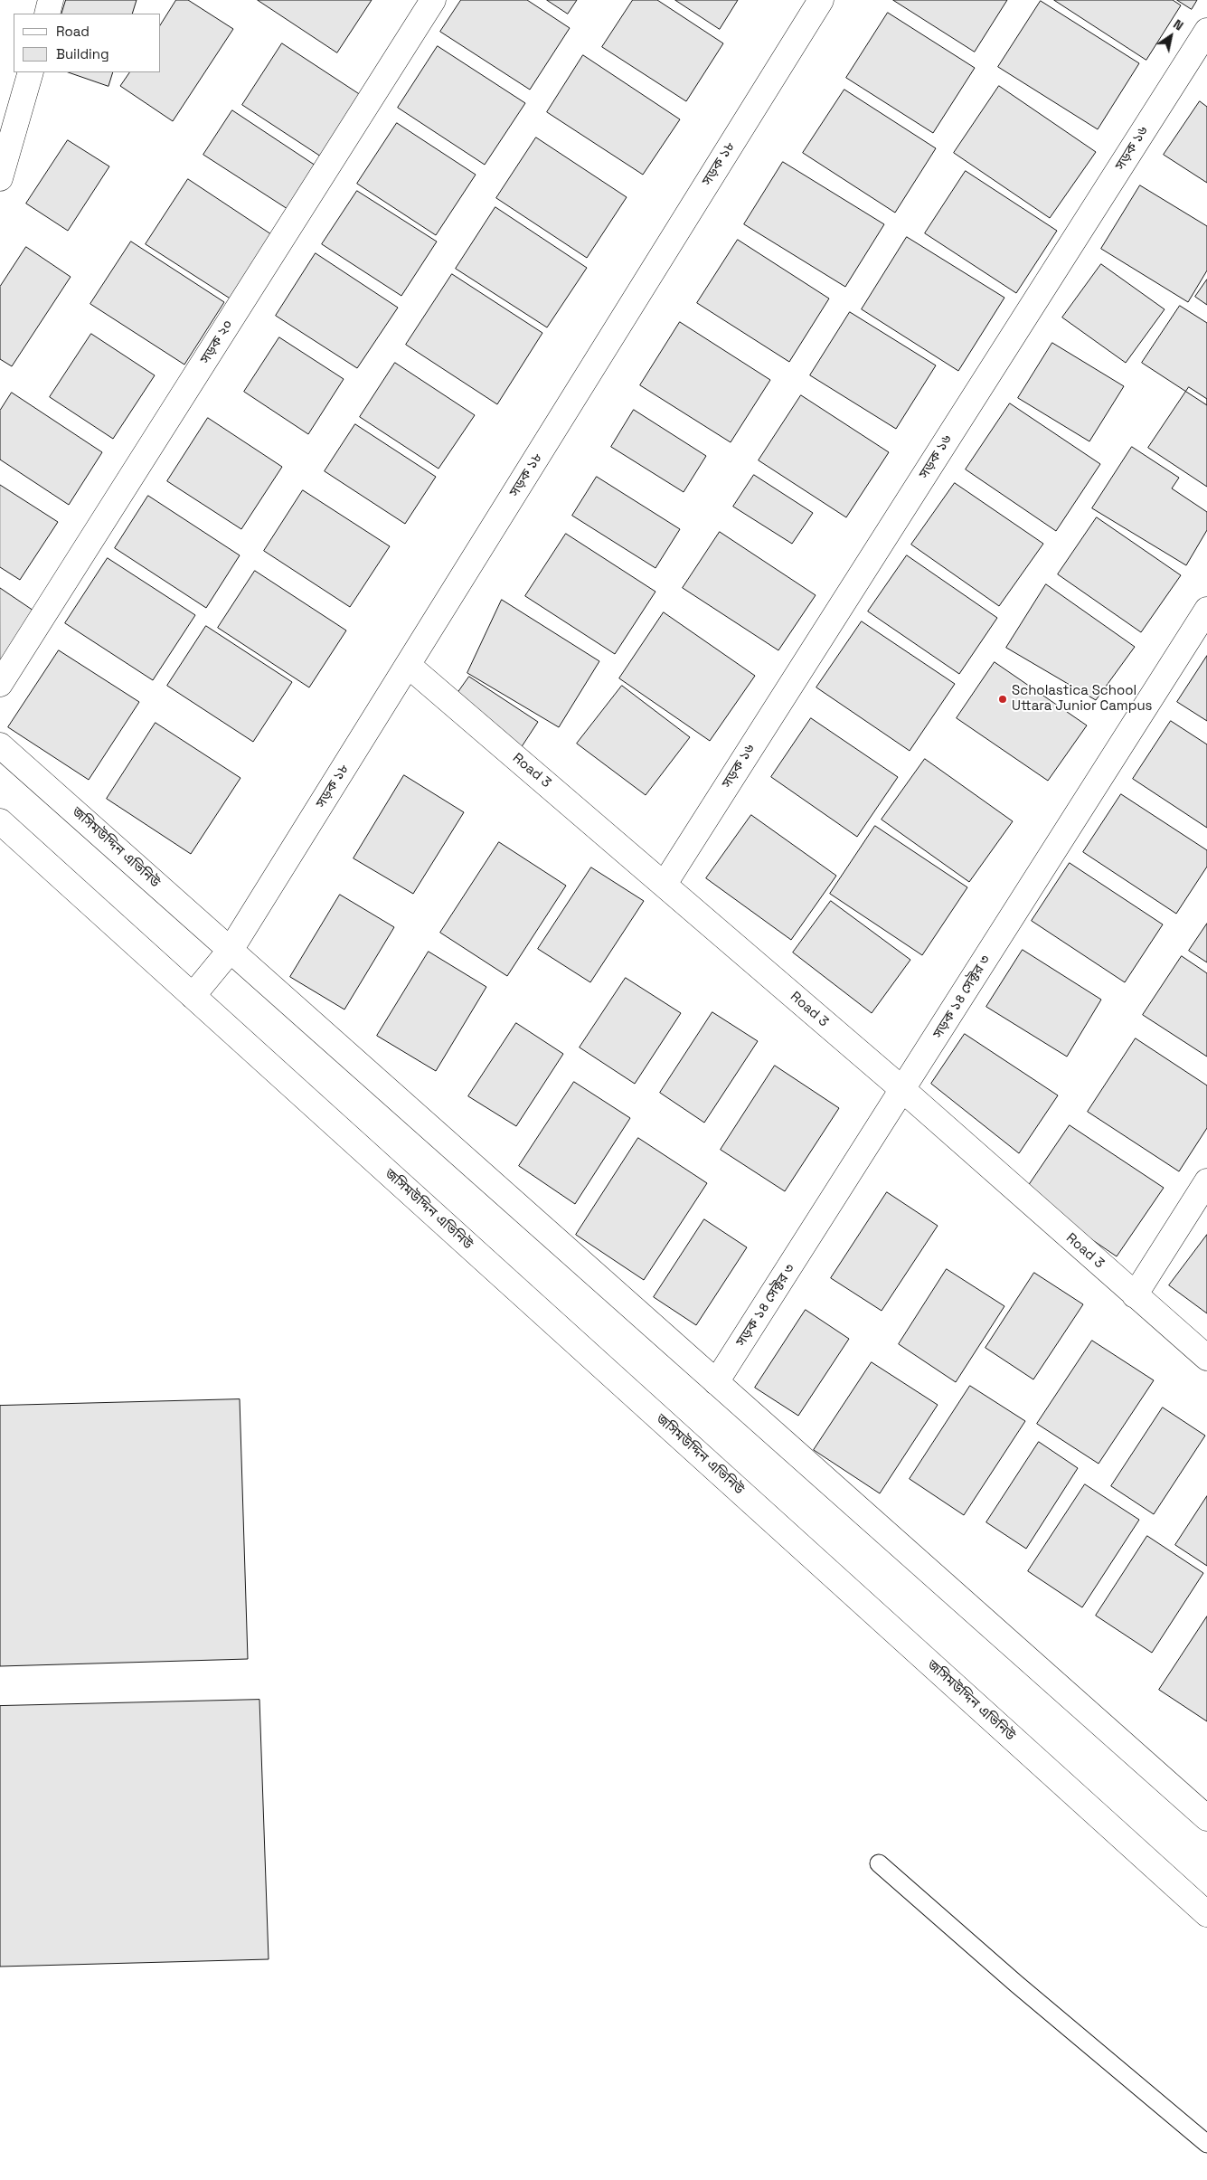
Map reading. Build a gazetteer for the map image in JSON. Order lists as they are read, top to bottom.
{
  "streets": {
    "street": [
      "সড়ক ১৬",
      "সড়ক ১৮",
      "সড়ক ২০",
      "Road 3",
      "জসিমউদ্দিন এভিনিউ",
      "সড়ক ১৪ সেক্টর ৩"
    ]
  },
  "crossings": [
    ["সড়ক ১৬", "Road 3"],
    ["সড়ক ১৮", "Road 3"],
    ["সড়ক ১৮", "জসিমউদ্দিন এভিনিউ"],
    ["Road 3", "সড়ক ১৪ সেক্টর ৩"],
    ["জসিমউদ্দিন এভিনিউ", "সড়ক ১৪ সেক্টর ৩"]
  ],
  "places": ["Scholastica School Uttara Junior Campus"],
  "legend": ["Road", "Building"],
  "north": "top right"
}
